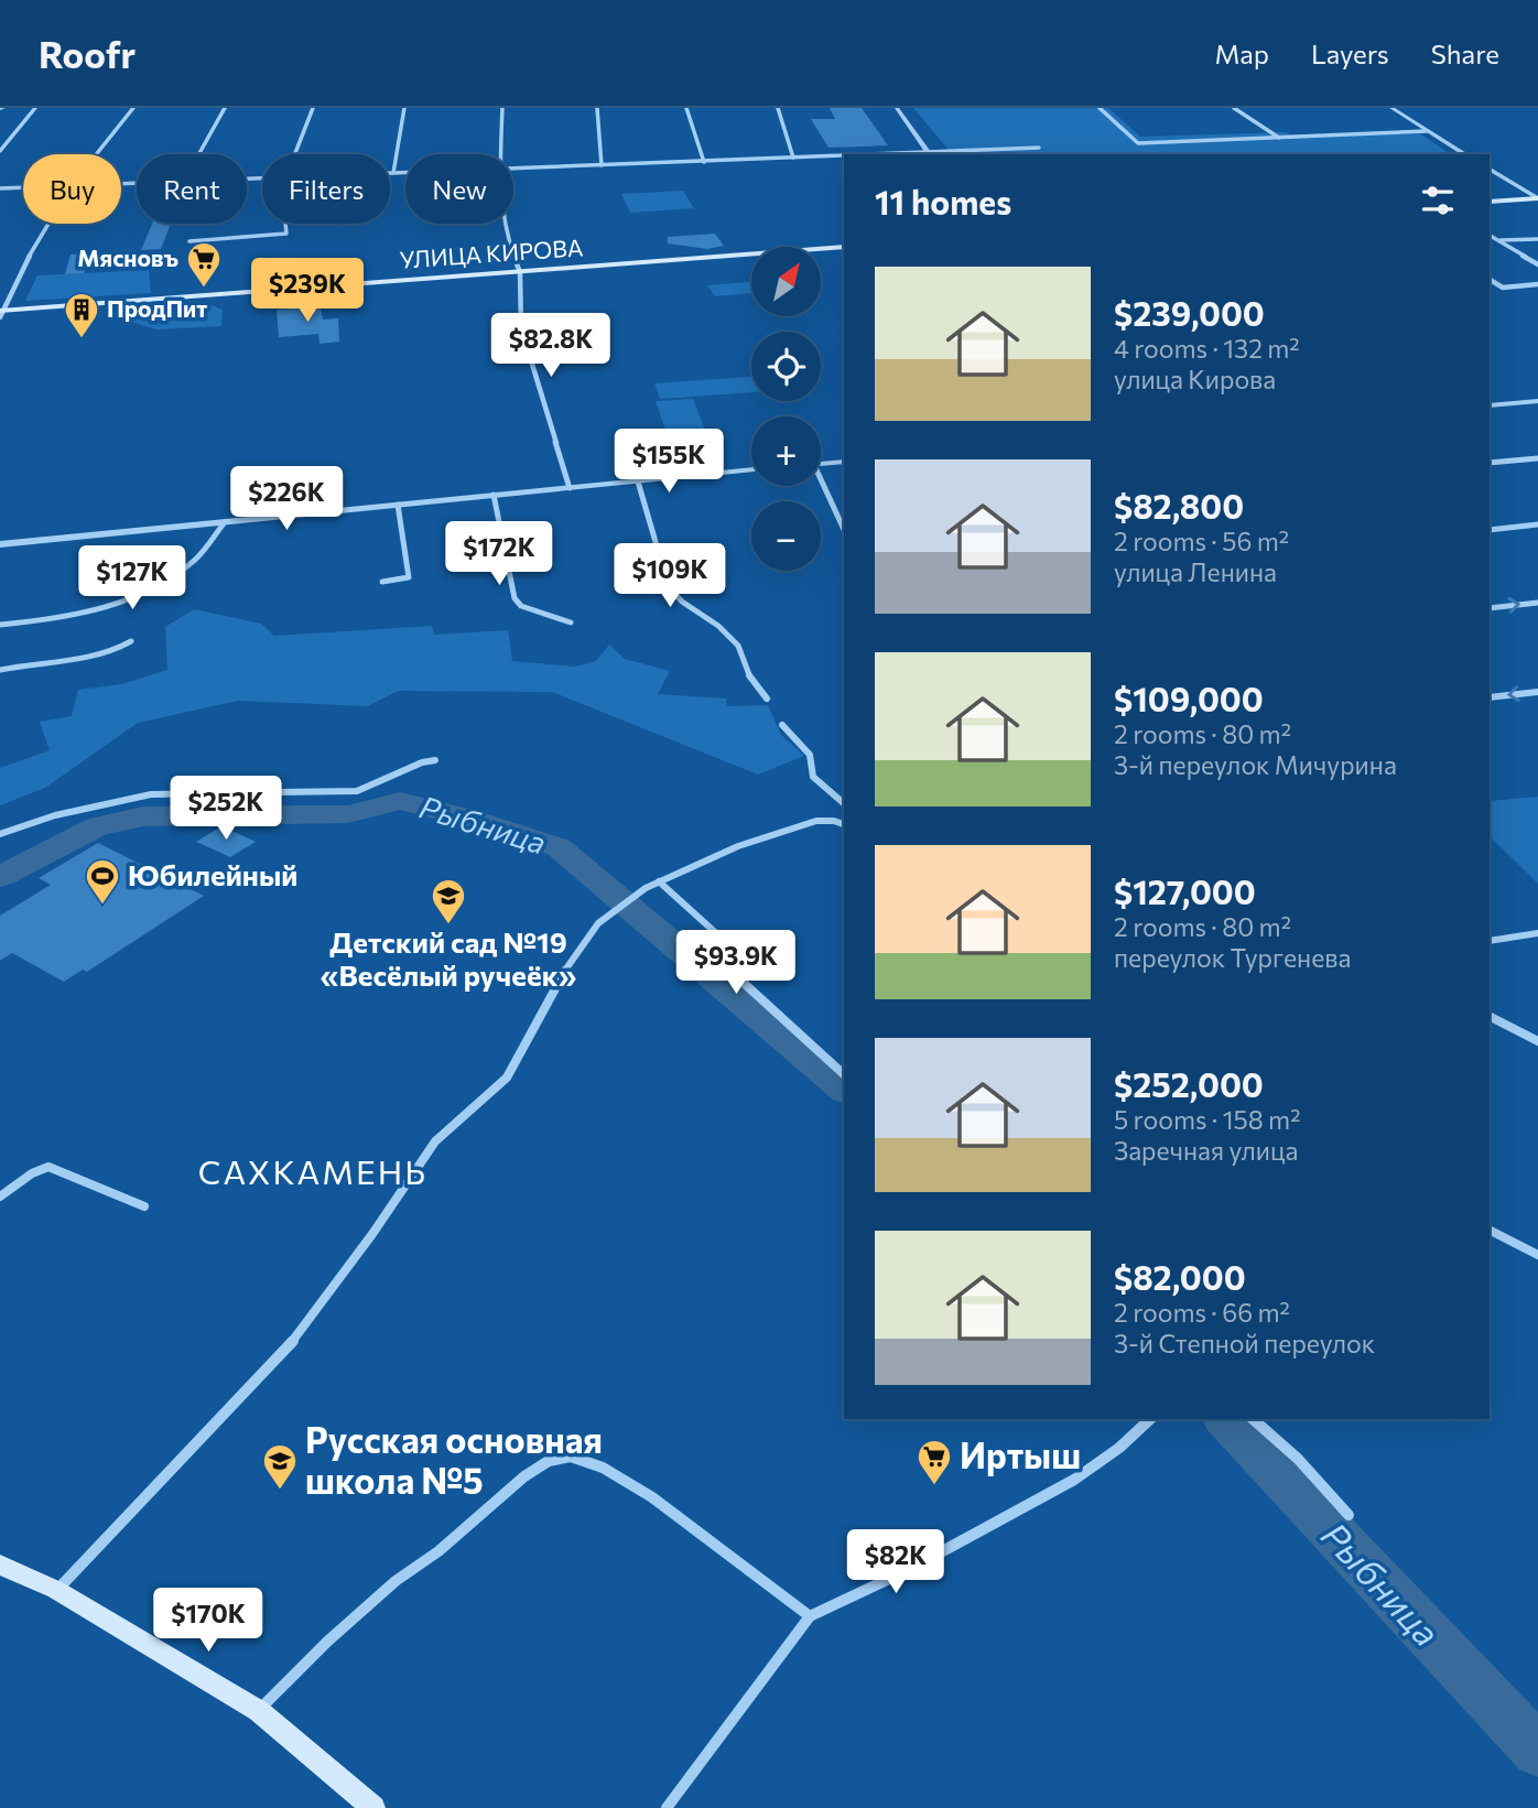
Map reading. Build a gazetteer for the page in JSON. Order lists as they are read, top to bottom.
{
  "streets": {
    "main road": ["УЛИЦА КИРОВА"]
  },
  "districts": ["САХКАМЕНЬ"],
  "water": ["Рыбница"],
  "places": {
    "supermarket": ["Мясновъ", "Иртыш"],
    "building": ["ПродПит"],
    "sports": ["Юбилейный"],
    "school or university": ["Детский сад №19 «Весёлый ручеёк»", "Русская основная школа №5"]
  },
  "north": "top right",
  "page": {
    "header": "Roofr",
    "nav": ["Map", "Layers", "Share"],
    "chip": [
      "Buy",
      "Rent",
      "Filters",
      "New"
    ],
    "heading": "11 homes",
    "map_buttons": ["+", "−"],
    "list": [
      {
        "name": "$239,000",
        "note": "4 rooms · 132 m² · улица Кирова"
      },
      {
        "name": "$82,800",
        "note": "2 rooms · 56 m² · улица Ленина"
      },
      {
        "name": "$109,000",
        "note": "2 rooms · 80 m² · 3-й переулок Мичурина"
      },
      {
        "name": "$127,000",
        "note": "2 rooms · 80 m² · переулок Тургенева"
      },
      {
        "name": "$252,000",
        "note": "5 rooms · 158 m² · Заречная улица"
      },
      {
        "name": "$82,000",
        "note": "2 rooms · 66 m² · 3-й Степной переулок"
      }
    ],
    "price": [
      "$239K",
      "$82.8K",
      "$155K",
      "$226K",
      "$172K",
      "$109K",
      "$127K",
      "$252K",
      "$93.9K",
      "$82K",
      "$170K"
    ]
  }
}
